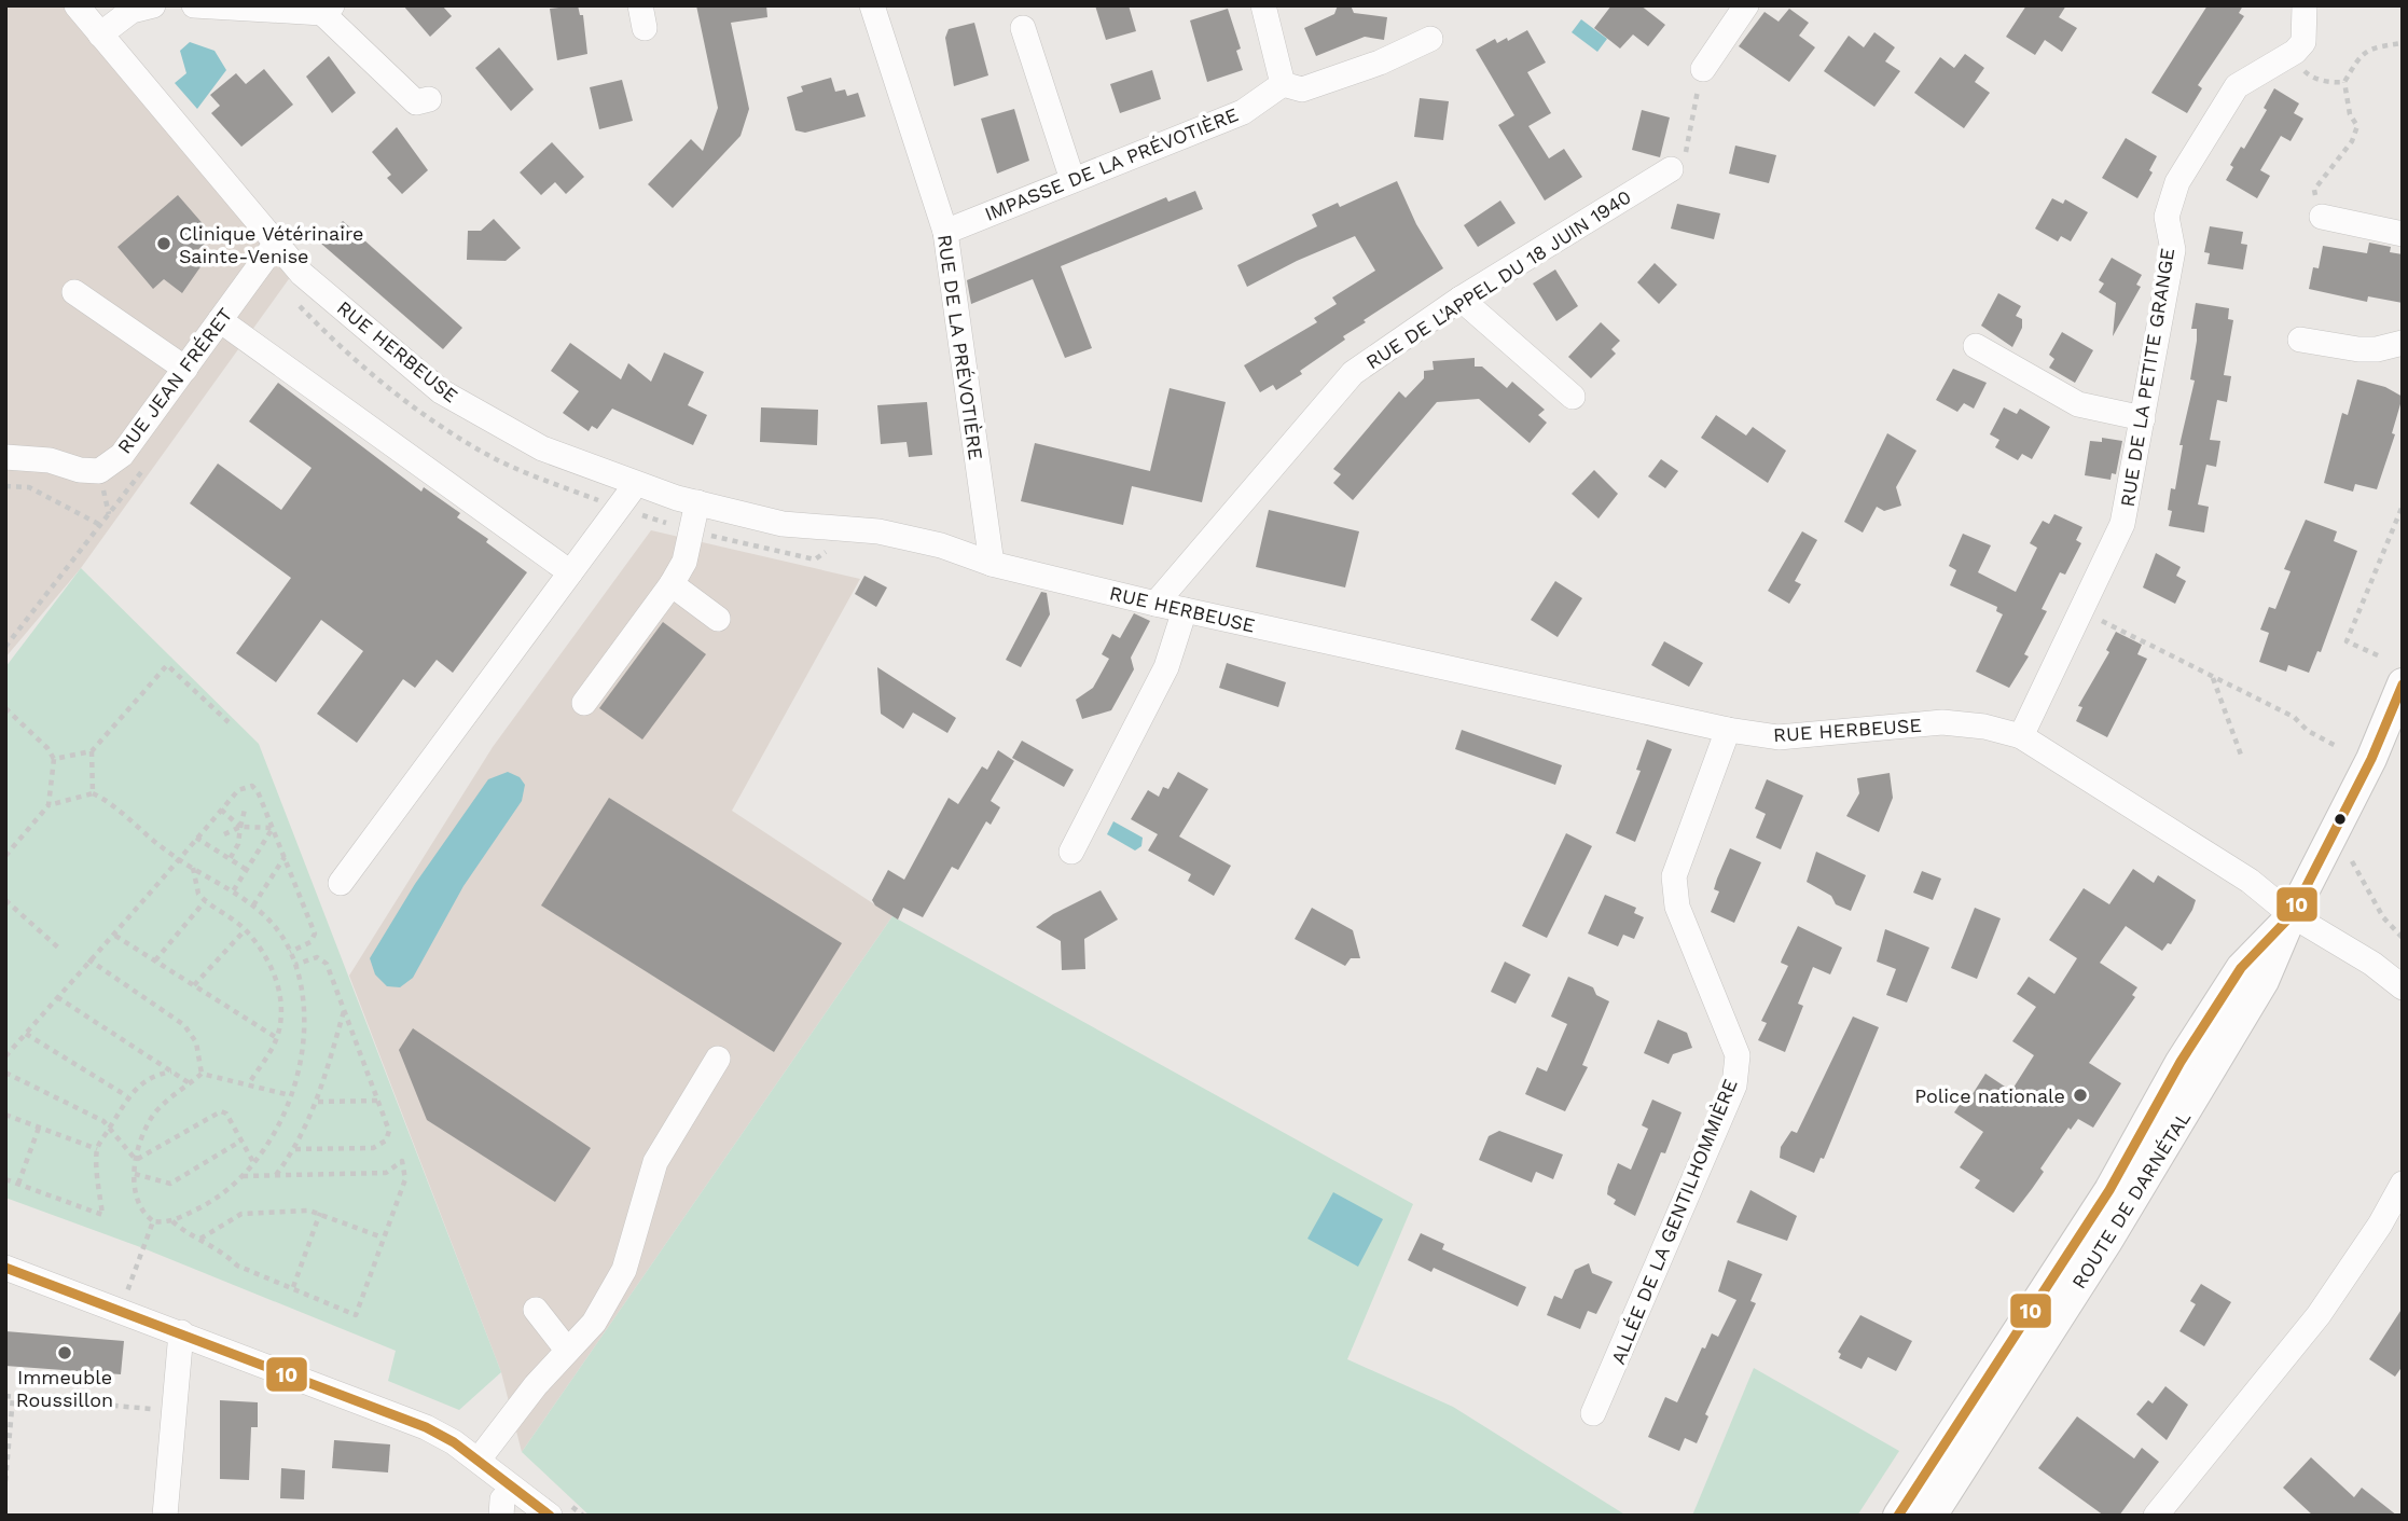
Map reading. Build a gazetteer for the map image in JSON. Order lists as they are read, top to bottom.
{
  "streets": {
    "main road": ["ROUTE DE DARNÉTAL"],
    "street": [
      "IMPASSE DE LA PRÉVOTIÈRE",
      "RUE DE L'APPEL DU 18 JUIN 1940",
      "RUE DE LA PRÉVOTIÈRE",
      "RUE HERBEUSE",
      "RUE DE LA PETITE GRANGE",
      "RUE JEAN FRÉRET",
      "ALLÉE DE LA GENTILHOMMIÈRE"
    ]
  },
  "crossings": [
    ["IMPASSE DE LA PRÉVOTIÈRE", "RUE DE LA PRÉVOTIÈRE"],
    ["RUE DE L'APPEL DU 18 JUIN 1940", "RUE HERBEUSE"],
    ["RUE DE LA PRÉVOTIÈRE", "RUE HERBEUSE"],
    ["RUE HERBEUSE", "RUE DE LA PETITE GRANGE"],
    ["RUE HERBEUSE", "RUE JEAN FRÉRET"],
    ["RUE HERBEUSE", "ROUTE DE DARNÉTAL"],
    ["RUE HERBEUSE", "ALLÉE DE LA GENTILHOMMIÈRE"]
  ],
  "places": ["Clinique Vétérinaire Sainte-Venise", "Police nationale", "Immeuble Roussillon"],
  "lines": ["transit line 10"]
}
